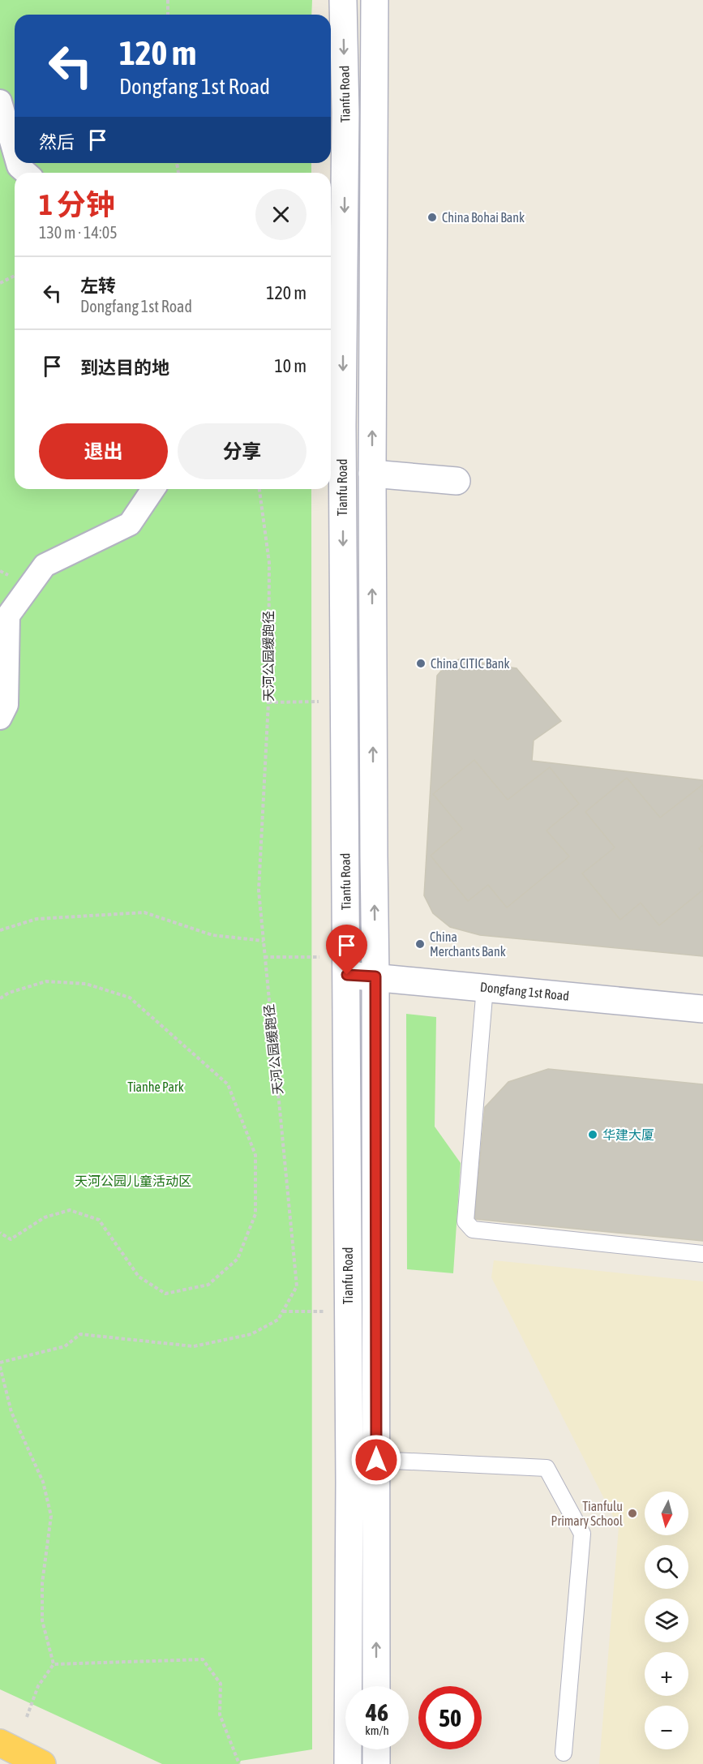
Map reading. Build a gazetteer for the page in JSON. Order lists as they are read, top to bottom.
{
  "streets": {
    "main road": ["Tianfu Road", "Dongfang 1st Road"],
    "path": ["天河公园缓跑径"]
  },
  "crossings": [
    ["Tianfu Road", "Dongfang 1st Road"]
  ],
  "parks": ["Tianhe Park", "天河公园儿童活动区"],
  "places": [
    "China Bohai Bank",
    "China CITIC Bank",
    "China Merchants Bank",
    "华建大厦",
    "Tianfulu Primary School"
  ],
  "north": "bottom",
  "page": {
    "turn": ["120 m", "Dongfang 1st Road"],
    "then": "然后",
    "heading": ["1 分钟", "130 m · 14:05"],
    "list": [
      {
        "name": "左转",
        "note": "Dongfang 1st Road",
        "value": "120 m"
      },
      {
        "name": "到达目的地",
        "value": "10 m"
      }
    ],
    "buttons": ["退出", "分享"],
    "map_buttons": ["+", "−"],
    "speed": "46 km/h",
    "limit": "50"
  }
}
